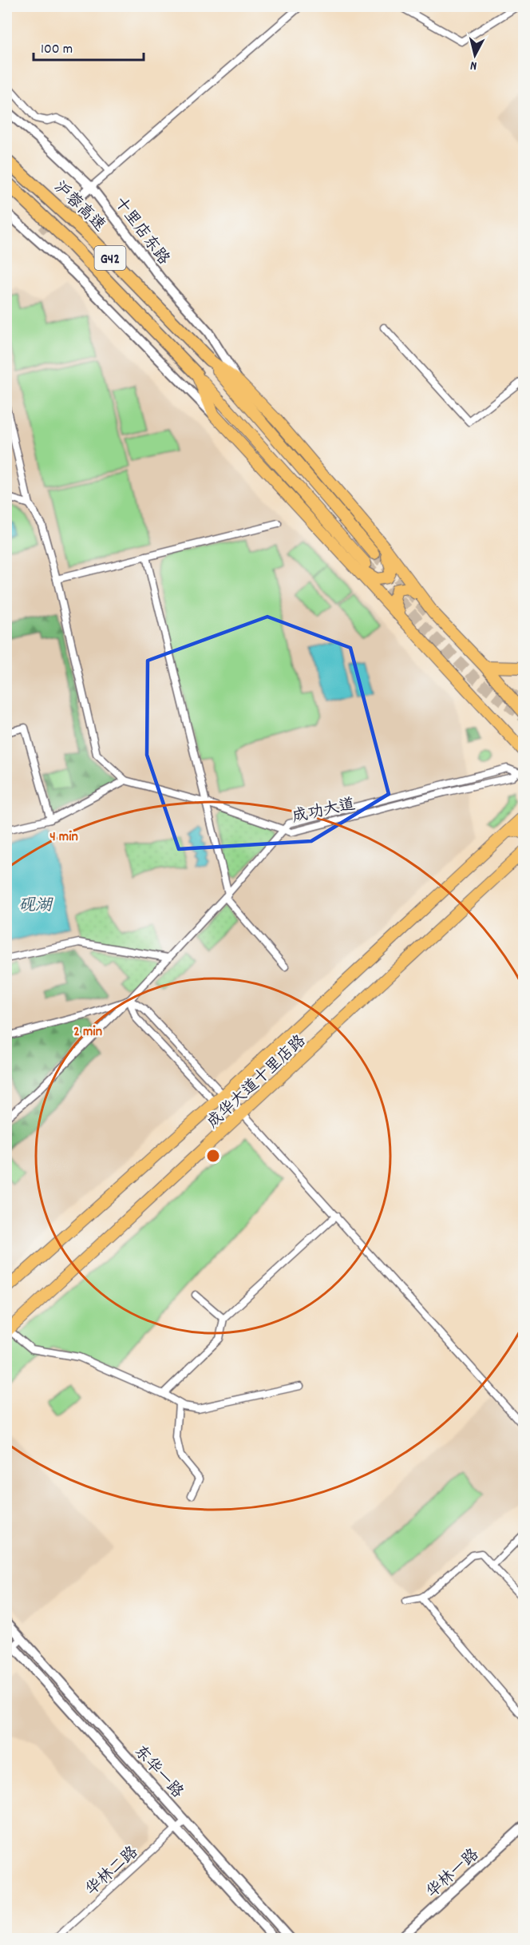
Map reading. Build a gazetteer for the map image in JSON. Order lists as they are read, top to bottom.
{
  "streets": {
    "highway": ["沪蓉高速", "G42"],
    "main road": ["成华大道十里店路"],
    "street": [
      "十里店东路",
      "成功大道",
      "东华一路",
      "华林二路",
      "华林一路"
    ]
  },
  "crossings": [
    ["东华一路", "华林二路"]
  ],
  "water": ["砚湖"],
  "scale_bar": "100 m",
  "north": "bottom",
  "rings": ["4 min", "2 min"]
}
